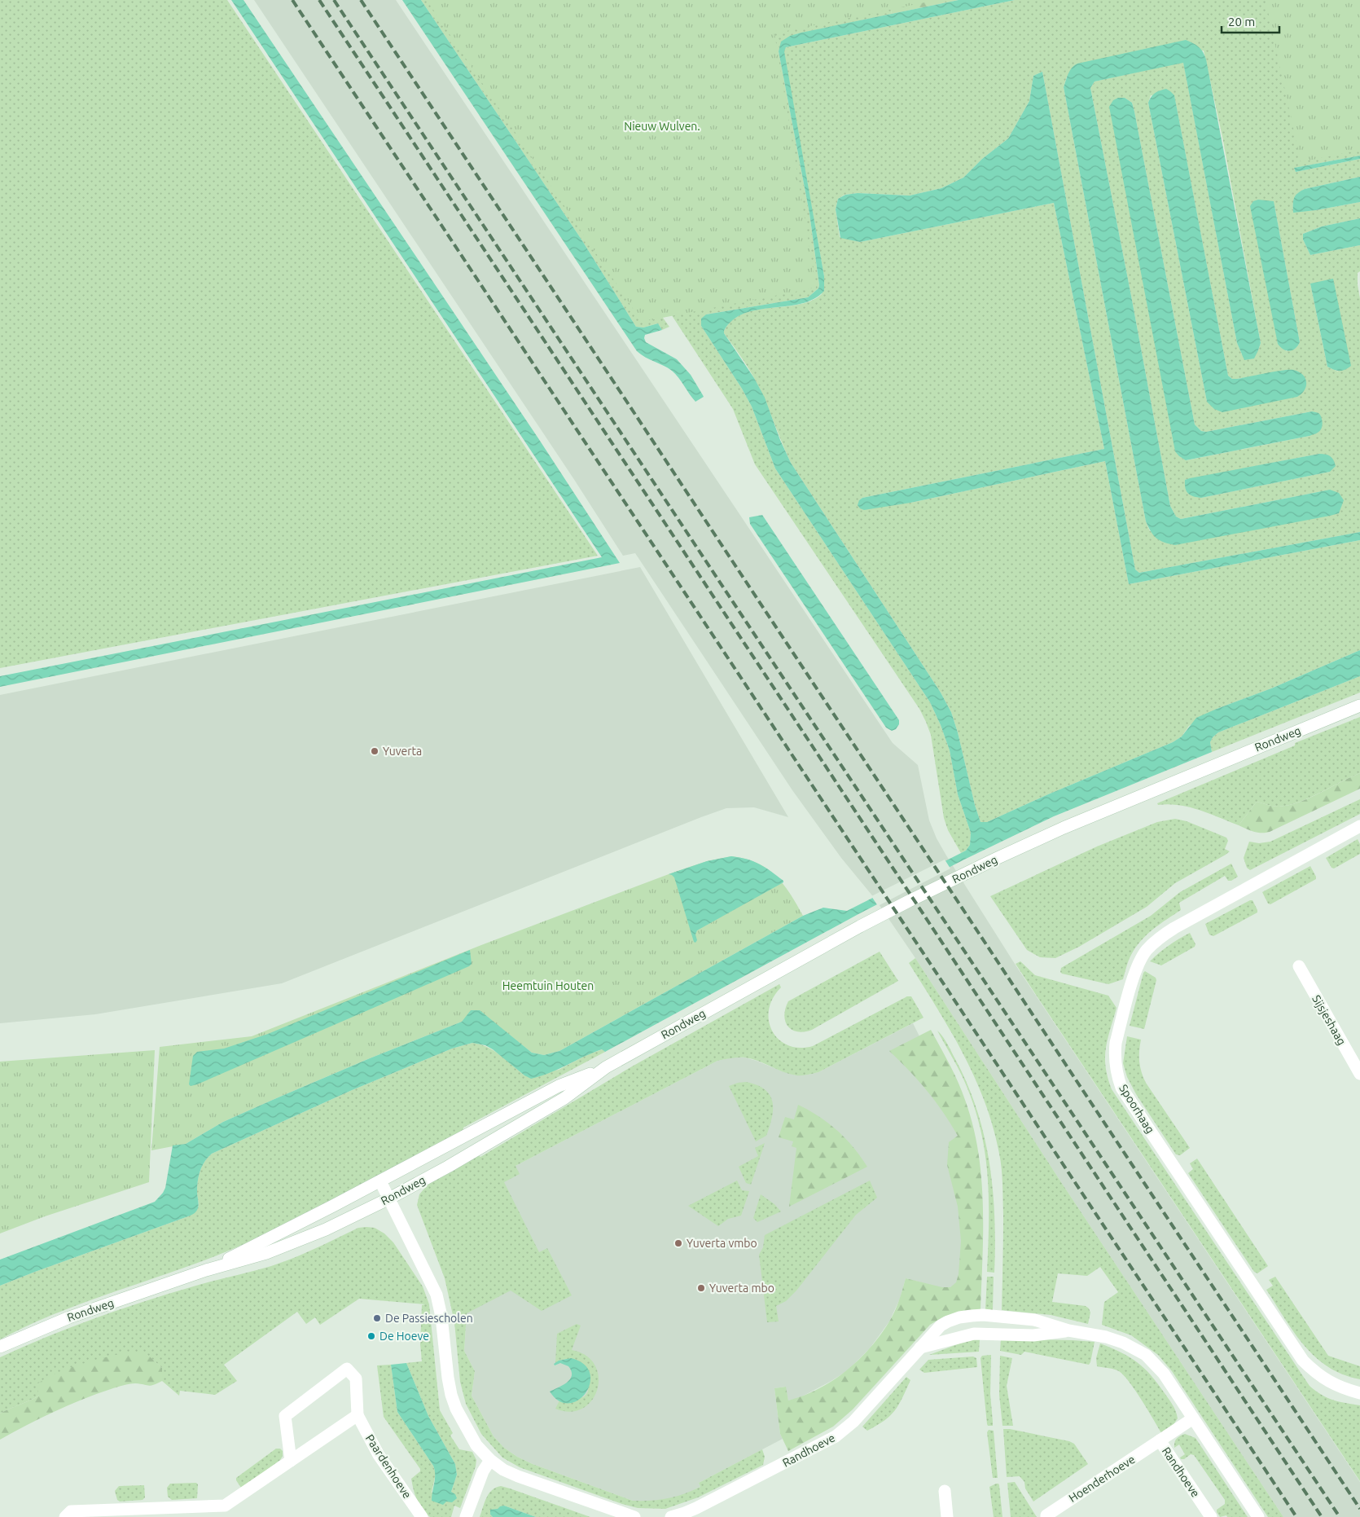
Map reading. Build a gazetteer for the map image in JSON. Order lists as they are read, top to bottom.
{
  "streets": {
    "street": [
      "Rondweg",
      "Sijsjeshaag",
      "Spoorhaag",
      "Randhoeve",
      "Paardenhoeve",
      "Hoenderhoeve"
    ]
  },
  "crossings": [
    ["Randhoeve", "Hoenderhoeve"]
  ],
  "parks": ["Nieuw Wulven.", "Heemtuin Houten"],
  "places": [
    "Yuverta",
    "Yuverta vmbo",
    "Yuverta mbo",
    "De Passiescholen",
    "De Hoeve"
  ],
  "scale_bar": "20 m"
}
